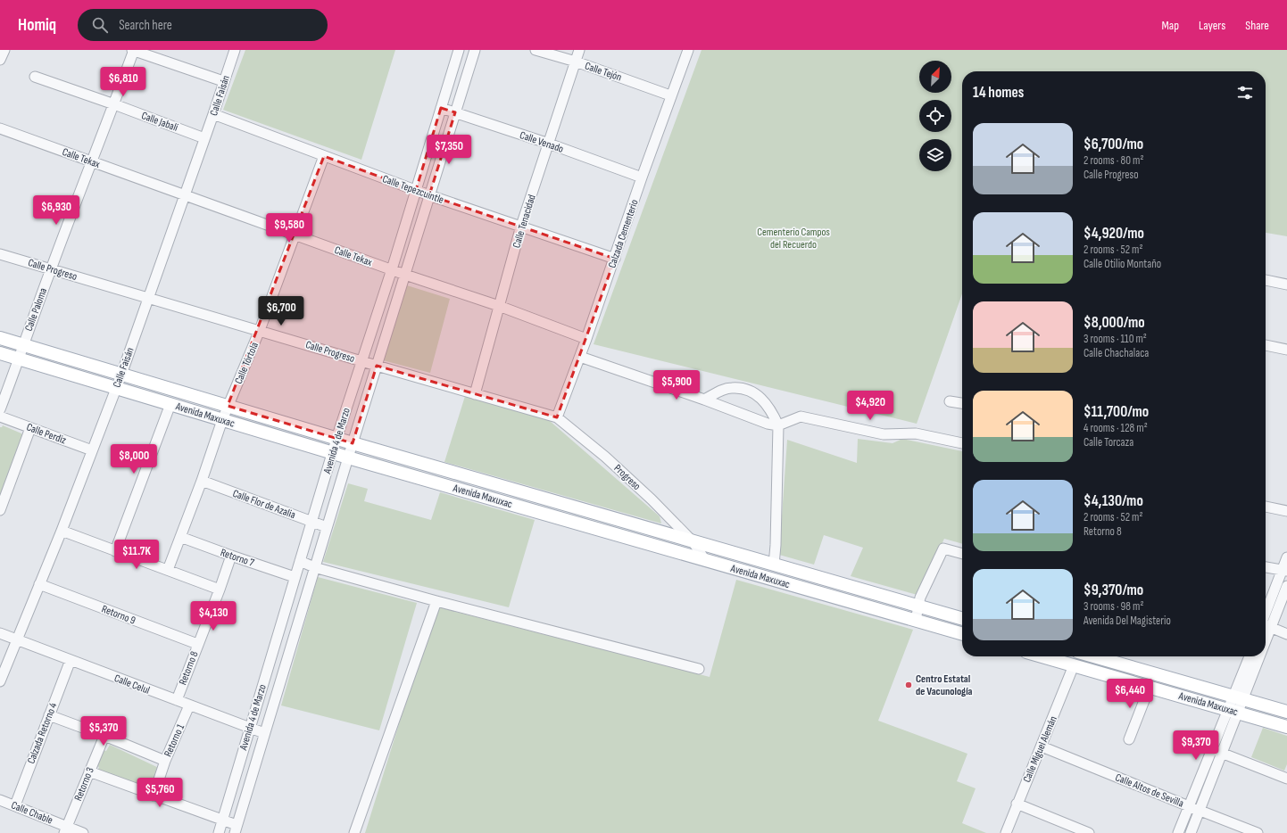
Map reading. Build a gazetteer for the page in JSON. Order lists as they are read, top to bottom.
{
  "streets": {
    "main road": ["Avenida Maxuxac"],
    "street": [
      "Calle Tejón",
      "Calle Faisán",
      "Calle Jabalí",
      "Calle Venado",
      "Calle Tekax",
      "Calle Tepezcuintle",
      "Calle Tenacidad",
      "Calzada Cementerio",
      "Calle Progreso",
      "Calle Paloma",
      "Calle Tórtola",
      "Calle Perdiz",
      "Avenida 4 de Marzo",
      "Progreso",
      "Calle Flor de Azalia",
      "Retorno 7",
      "Retorno 9",
      "Retorno 8",
      "Calle Celul",
      "Calzada Retorno 4",
      "Retorno 1",
      "Calle Miguel Alemán",
      "Retorno 3",
      "Calle Altos de Sevilla",
      "Calle Chable"
    ]
  },
  "crossings": [
    ["Calle Tejón", "Calle Tenacidad"],
    ["Calle Tejón", "Calzada Cementerio"],
    ["Calle Faisán", "Calle Jabalí"],
    ["Calle Faisán", "Calle Tekax"],
    ["Calle Faisán", "Calle Tepezcuintle"],
    ["Calle Faisán", "Calle Progreso"],
    ["Calle Faisán", "Avenida Maxuxac"],
    ["Calle Faisán", "Calle Perdiz"],
    ["Calle Faisán", "Retorno 9"],
    ["Calle Faisán", "Calle Celul"],
    ["Calle Jabalí", "Calle Paloma"],
    ["Calle Venado", "Calle Tenacidad"],
    ["Calle Venado", "Calzada Cementerio"],
    ["Calle Venado", "Avenida 4 de Marzo"],
    ["Calle Tekax", "Calle Tenacidad"],
    ["Calle Tekax", "Calzada Cementerio"],
    ["Calle Tekax", "Calle Paloma"],
    ["Calle Tekax", "Calle Tórtola"],
    ["Calle Tekax", "Avenida 4 de Marzo"],
    ["Calle Tepezcuintle", "Calle Tenacidad"],
    ["Calle Tepezcuintle", "Calzada Cementerio"],
    ["Calle Tepezcuintle", "Calle Tórtola"],
    ["Calle Tepezcuintle", "Avenida 4 de Marzo"],
    ["Calle Tenacidad", "Calle Progreso"],
    ["Calzada Cementerio", "Calle Progreso"],
    ["Calzada Cementerio", "Progreso"],
    ["Calle Progreso", "Calle Paloma"],
    ["Calle Progreso", "Calle Tórtola"],
    ["Calle Progreso", "Avenida 4 de Marzo"],
    ["Calle Progreso", "Progreso"],
    ["Calle Paloma", "Avenida Maxuxac"],
    ["Calle Tórtola", "Avenida Maxuxac"],
    ["Calle Tórtola", "Calle Flor de Azalia"],
    ["Calle Tórtola", "Retorno 7"],
    ["Avenida Maxuxac", "Avenida 4 de Marzo"],
    ["Avenida Maxuxac", "Progreso"],
    ["Avenida Maxuxac", "Calle Miguel Alemán"],
    ["Avenida 4 de Marzo", "Calle Flor de Azalia"],
    ["Avenida 4 de Marzo", "Retorno 7"],
    ["Avenida 4 de Marzo", "Calle Celul"],
    ["Retorno 7", "Retorno 8"],
    ["Retorno 9", "Retorno 8"],
    ["Retorno 8", "Calle Celul"],
    ["Calle Celul", "Calzada Retorno 4"],
    ["Calle Celul", "Retorno 1"],
    ["Calzada Retorno 4", "Calle Chable"],
    ["Calle Miguel Alemán", "Calle Altos de Sevilla"],
    ["Retorno 3", "Calle Chable"]
  ],
  "parks": ["Cementerio Campos del Recuerdo"],
  "places": ["Centro Estatal de Vacunología"],
  "north": "top right",
  "page": {
    "header": "Homiq",
    "search": "Search here",
    "nav": ["Map", "Layers", "Share"],
    "price": [
      "$6,810",
      "$7,350",
      "$6,930",
      "$9,580",
      "$6,700",
      "$5,900",
      "$4,920",
      "$8,000",
      "$11.7K",
      "$4,130",
      "$6,440",
      "$5,370",
      "$9,370",
      "$5,760"
    ],
    "heading": "14 homes",
    "list": [
      {
        "name": "$6,700/mo",
        "note": "2 rooms · 80 m² · Calle Progreso"
      },
      {
        "name": "$4,920/mo",
        "note": "2 rooms · 52 m² · Calle Otilio Montaño"
      },
      {
        "name": "$8,000/mo",
        "note": "3 rooms · 110 m² · Calle Chachalaca"
      },
      {
        "name": "$11,700/mo",
        "note": "4 rooms · 128 m² · Calle Torcaza"
      },
      {
        "name": "$4,130/mo",
        "note": "2 rooms · 52 m² · Retorno 8"
      },
      {
        "name": "$9,370/mo",
        "note": "3 rooms · 98 m² · Avenida Del Magisterio"
      }
    ]
  }
}
